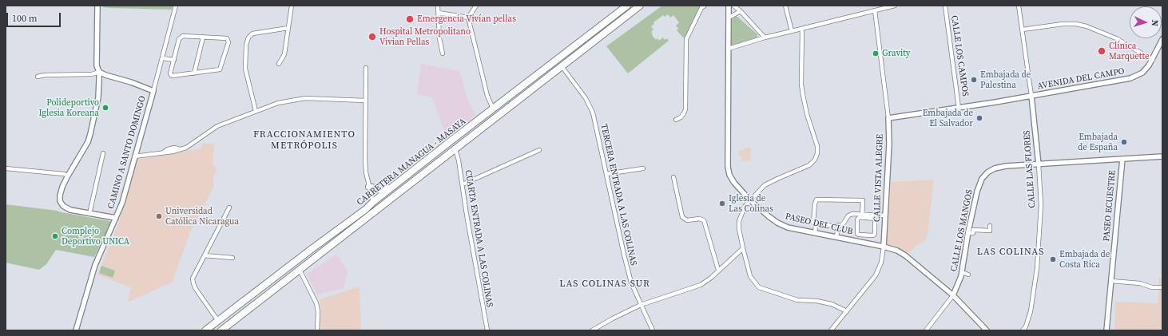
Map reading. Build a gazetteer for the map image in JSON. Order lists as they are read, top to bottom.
{
  "streets": {
    "highway": ["CARRETERA MANAGUA - MASAYA"],
    "street": [
      "CALLE LOS CAMPOS",
      "AVENIDA DEL CAMPO",
      "CAMINO A SANTO DOMINGO",
      "CALLE LAS FLORES",
      "CALLE VISTA ALEGRE",
      "TERCERA ENTRADA A LAS COLINAS",
      "PASEO ECUESTRE",
      "PASEO DEL CLUB",
      "CALLE LOS MANGOS",
      "CUARTA ENTRADA A LAS COLINAS"
    ]
  },
  "crossings": [
    ["CALLE LOS CAMPOS", "AVENIDA DEL CAMPO"],
    ["AVENIDA DEL CAMPO", "CALLE LAS FLORES"],
    ["AVENIDA DEL CAMPO", "CALLE VISTA ALEGRE"],
    ["CARRETERA MANAGUA - MASAYA", "TERCERA ENTRADA A LAS COLINAS"],
    ["CARRETERA MANAGUA - MASAYA", "CUARTA ENTRADA A LAS COLINAS"],
    ["CALLE LAS FLORES", "CALLE LOS MANGOS"],
    ["CALLE VISTA ALEGRE", "PASEO DEL CLUB"],
    ["PASEO ECUESTRE", "CALLE LOS MANGOS"],
    ["PASEO DEL CLUB", "CALLE LOS MANGOS"]
  ],
  "districts": ["FRACCIONAMIENTO METRÓPOLIS", "LAS COLINAS", "LAS COLINAS SUR"],
  "places": [
    "Emergencia Vivían pellas",
    "Hospital Metropolitano Vivian Pellas",
    "Clínica Marquette",
    "Gravity",
    "Embajada de Palestina",
    "Polideportivo Iglesia Koreana",
    "Embajada de El Salvador",
    "Embajada de España",
    "Iglesia de Las Colinas",
    "Universidad Católica Nicaragua",
    "Complejo Deportivo UNICA",
    "Embajada de Costa Rica"
  ],
  "scale_bar": "100 m",
  "north": "right"
}
